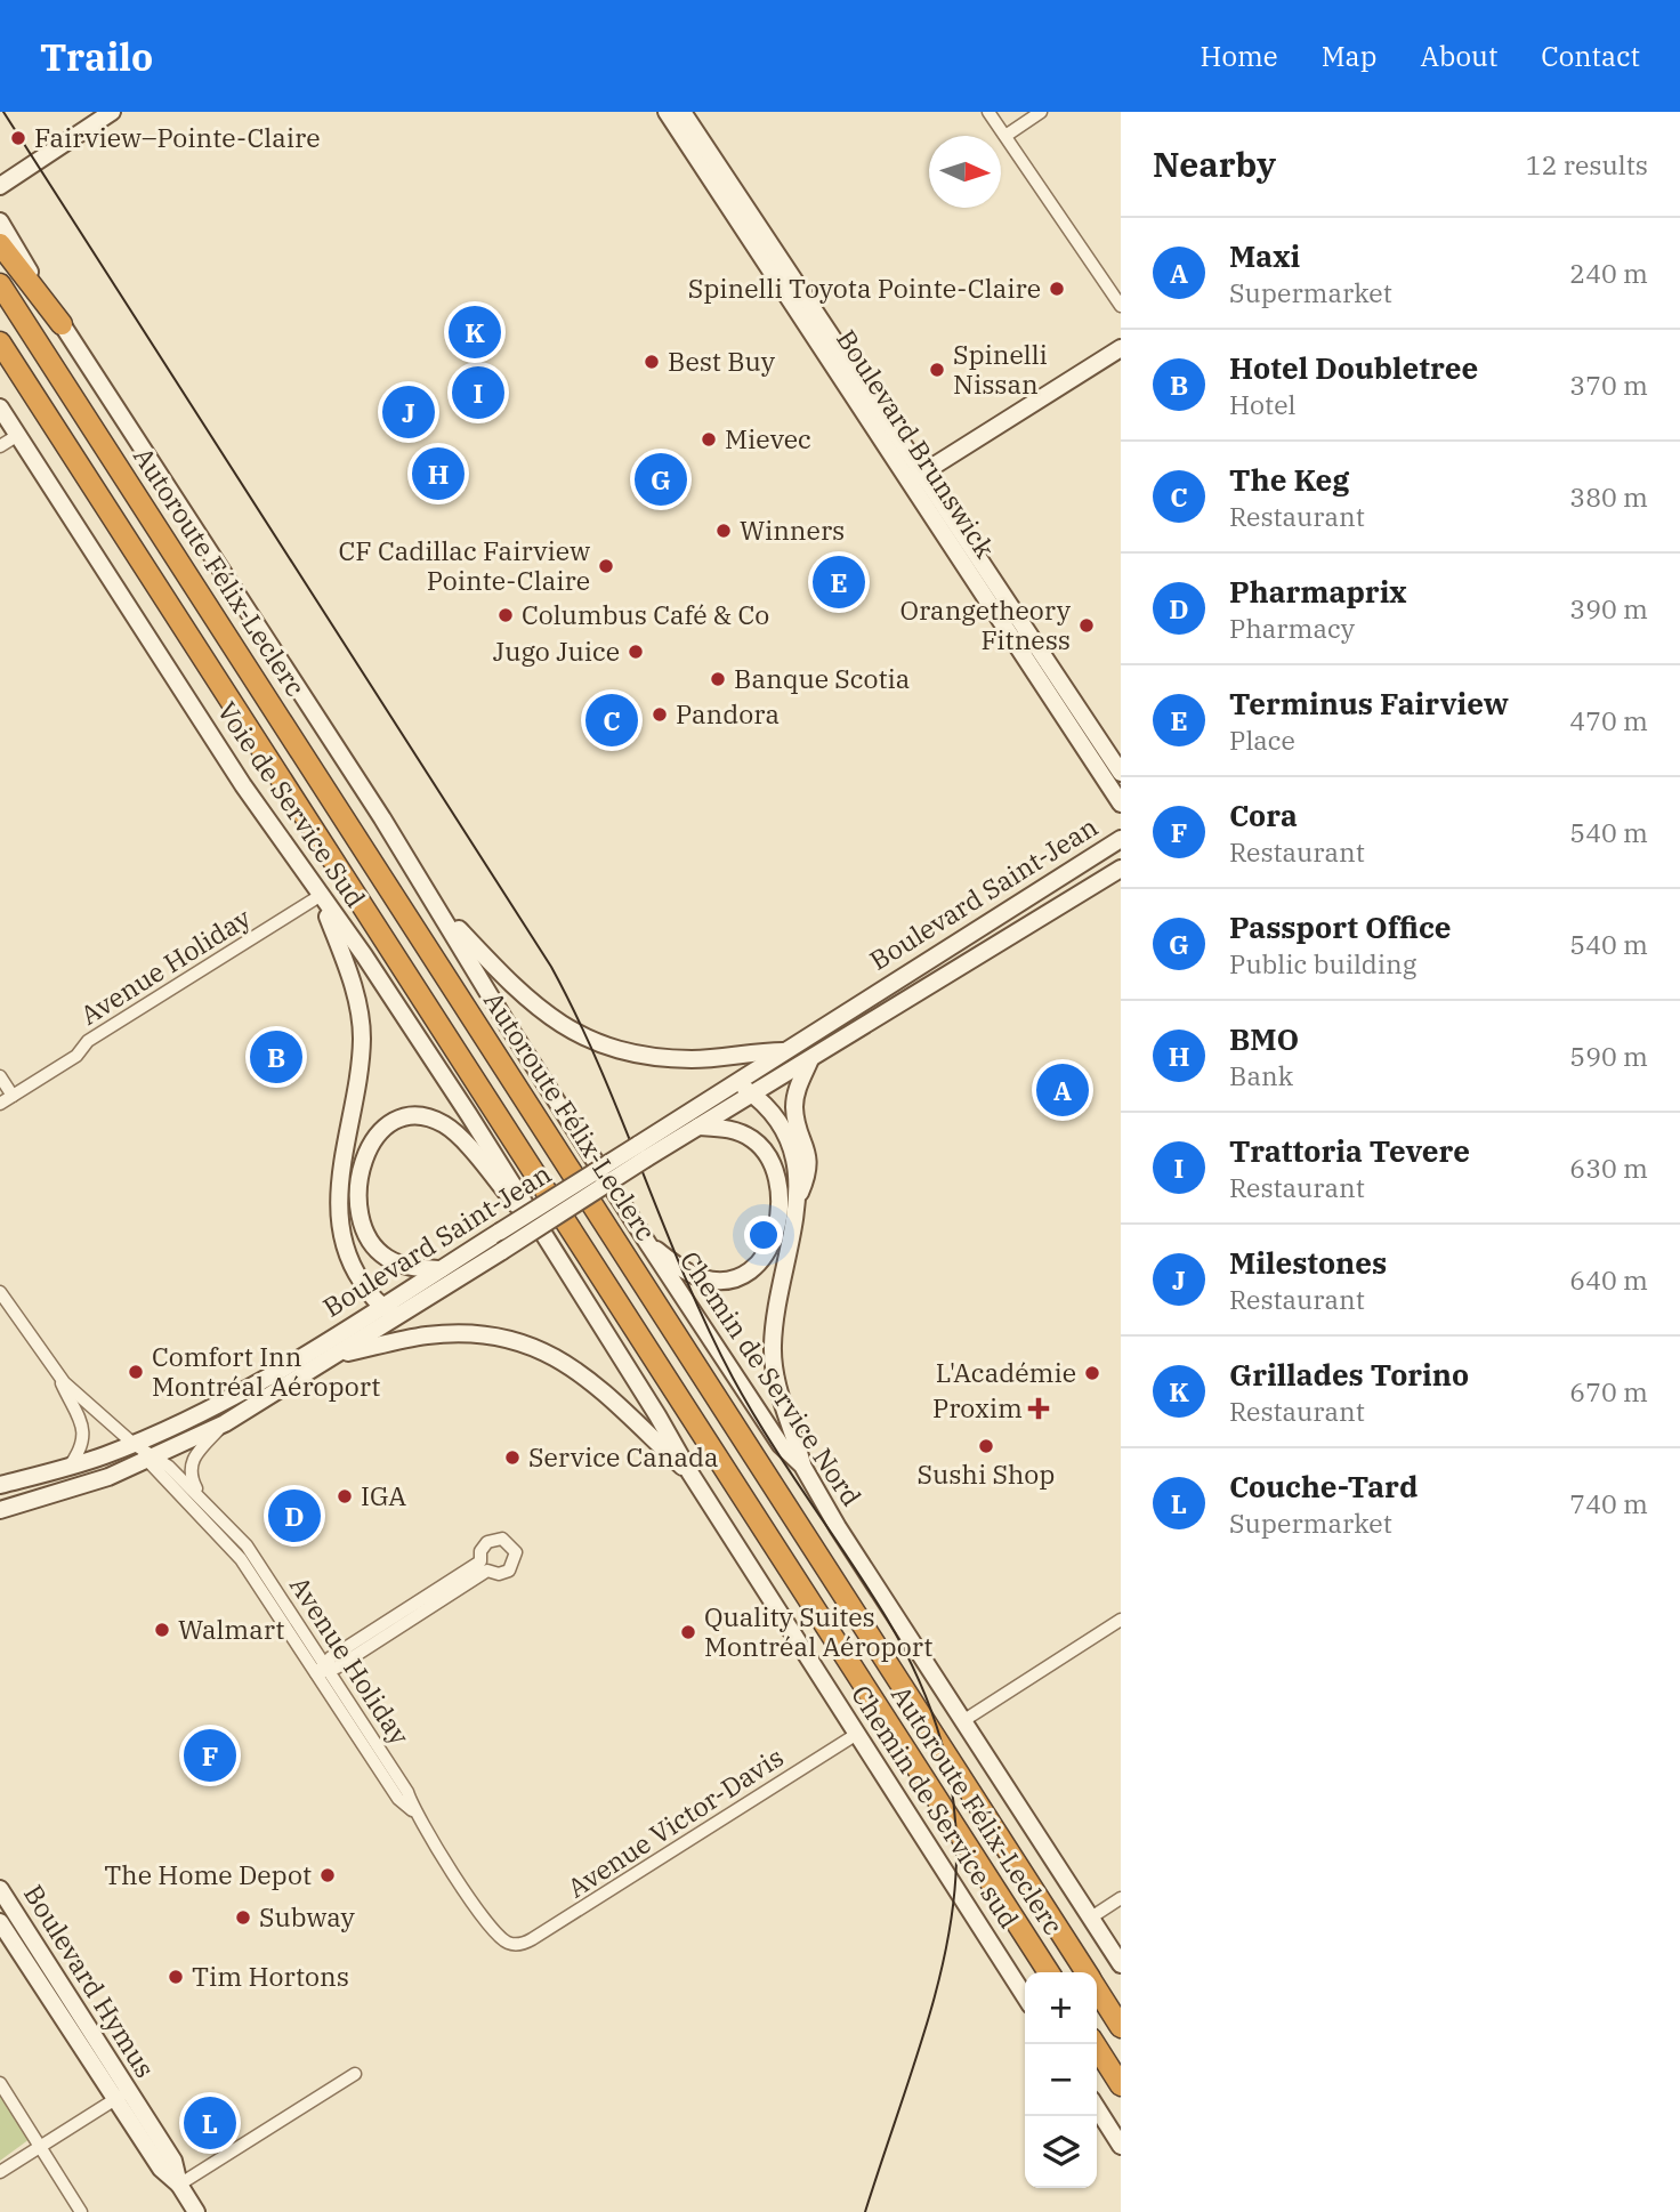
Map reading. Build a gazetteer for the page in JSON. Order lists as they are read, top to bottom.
{
  "streets": {
    "highway": ["Autoroute Félix-Leclerc"],
    "main road": [
      "Boulevard Brunswick",
      "Voie de Service Sud",
      "Boulevard Saint-Jean",
      "Chemin de Service Nord",
      "Chemin de Service sud",
      "Boulevard Hymus"
    ],
    "street": ["Avenue Holiday", "Avenue Victor-Davis"]
  },
  "crossings": [
    ["Voie de Service Sud", "Avenue Holiday"],
    ["Voie de Service Sud", "Chemin de Service sud"],
    ["Boulevard Saint-Jean", "Avenue Holiday"],
    ["Avenue Holiday", "Avenue Victor-Davis"],
    ["Chemin de Service sud", "Avenue Victor-Davis"]
  ],
  "places": {
    "other": [
      "Fairview–Pointe-Claire",
      "Spinelli Toyota Pointe-Claire",
      "Best Buy",
      "Spinelli Nissan",
      "Mievec",
      "Winners",
      "CF Cadillac Fairview Pointe-Claire",
      "Columbus Café & Co",
      "Orangetheory Fitness",
      "Jugo Juice",
      "Banque Scotia",
      "Pandora",
      "Comfort Inn Montréal Aéroport",
      "L'Académie",
      "Sushi Shop",
      "Service Canada",
      "IGA",
      "Walmart",
      "Quality Suites Montréal Aéroport",
      "The Home Depot",
      "Subway",
      "Tim Hortons"
    ],
    "health": ["Proxim"]
  },
  "north": "right",
  "page": {
    "header": "Trailo",
    "nav": [
      "Home",
      "Map",
      "About",
      "Contact"
    ],
    "heading": ["Nearby", "12 results"],
    "list": [
      {
        "mark": "A",
        "name": "Maxi",
        "note": "Supermarket",
        "value": "240 m"
      },
      {
        "mark": "B",
        "name": "Hotel Doubletree",
        "note": "Hotel",
        "value": "370 m"
      },
      {
        "mark": "C",
        "name": "The Keg",
        "note": "Restaurant",
        "value": "380 m"
      },
      {
        "mark": "D",
        "name": "Pharmaprix",
        "note": "Pharmacy",
        "value": "390 m"
      },
      {
        "mark": "E",
        "name": "Terminus Fairview",
        "note": "Place",
        "value": "470 m"
      },
      {
        "mark": "F",
        "name": "Cora",
        "note": "Restaurant",
        "value": "540 m"
      },
      {
        "mark": "G",
        "name": "Passport Office",
        "note": "Public building",
        "value": "540 m"
      },
      {
        "mark": "H",
        "name": "BMO",
        "note": "Bank",
        "value": "590 m"
      },
      {
        "mark": "I",
        "name": "Trattoria Tevere",
        "note": "Restaurant",
        "value": "630 m"
      },
      {
        "mark": "J",
        "name": "Milestones",
        "note": "Restaurant",
        "value": "640 m"
      },
      {
        "mark": "K",
        "name": "Grillades Torino",
        "note": "Restaurant",
        "value": "670 m"
      },
      {
        "mark": "L",
        "name": "Couche-Tard",
        "note": "Supermarket",
        "value": "740 m"
      }
    ],
    "pins": [
      "K",
      "I",
      "J",
      "H",
      "G",
      "E",
      "C",
      "B",
      "A",
      "D",
      "F",
      "L"
    ],
    "map_buttons": ["+", "−"]
  }
}
